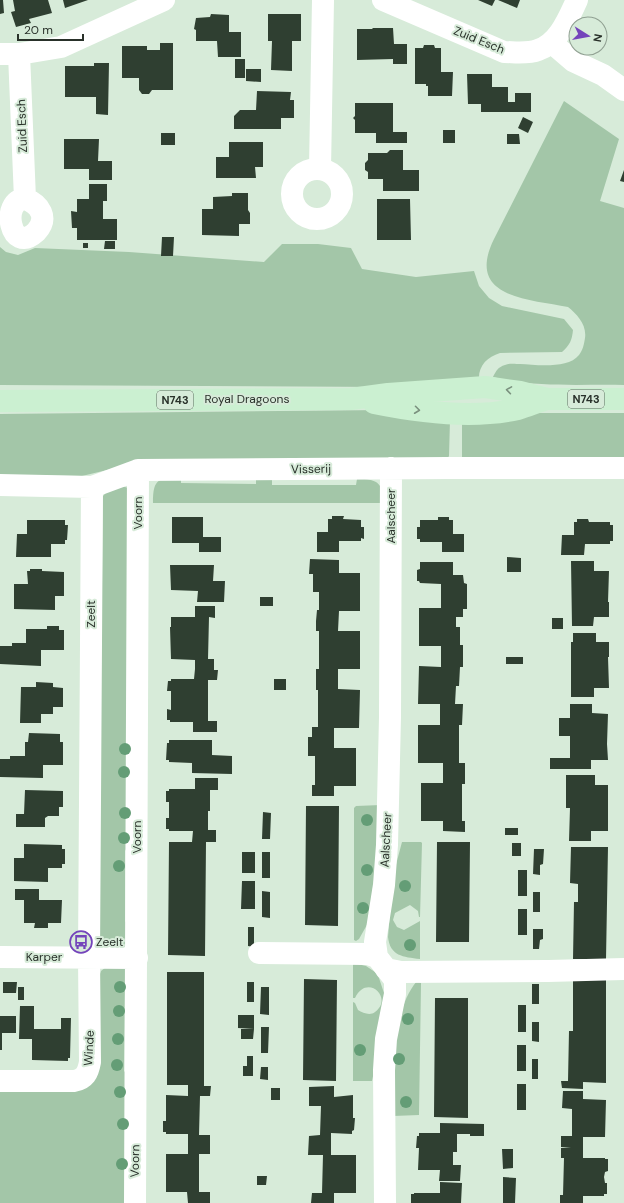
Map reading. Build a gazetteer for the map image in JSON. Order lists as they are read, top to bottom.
{
  "streets": {
    "main road": ["Royal Dragoons", "N743"],
    "street": [
      "Zuid Esch",
      "Visserij",
      "Voorn",
      "Aalscheer",
      "Zeelt",
      "Karper",
      "Winde"
    ]
  },
  "crossings": [
    ["Visserij", "Voorn"],
    ["Visserij", "Aalscheer"],
    ["Visserij", "Zeelt"],
    ["Voorn", "Karper"],
    ["Zeelt", "Karper"],
    ["Zeelt", "Winde"],
    ["Karper", "Winde"]
  ],
  "places": {
    "bus stop": ["Zeelt"]
  },
  "scale_bar": "20 m",
  "north": "right"
}
